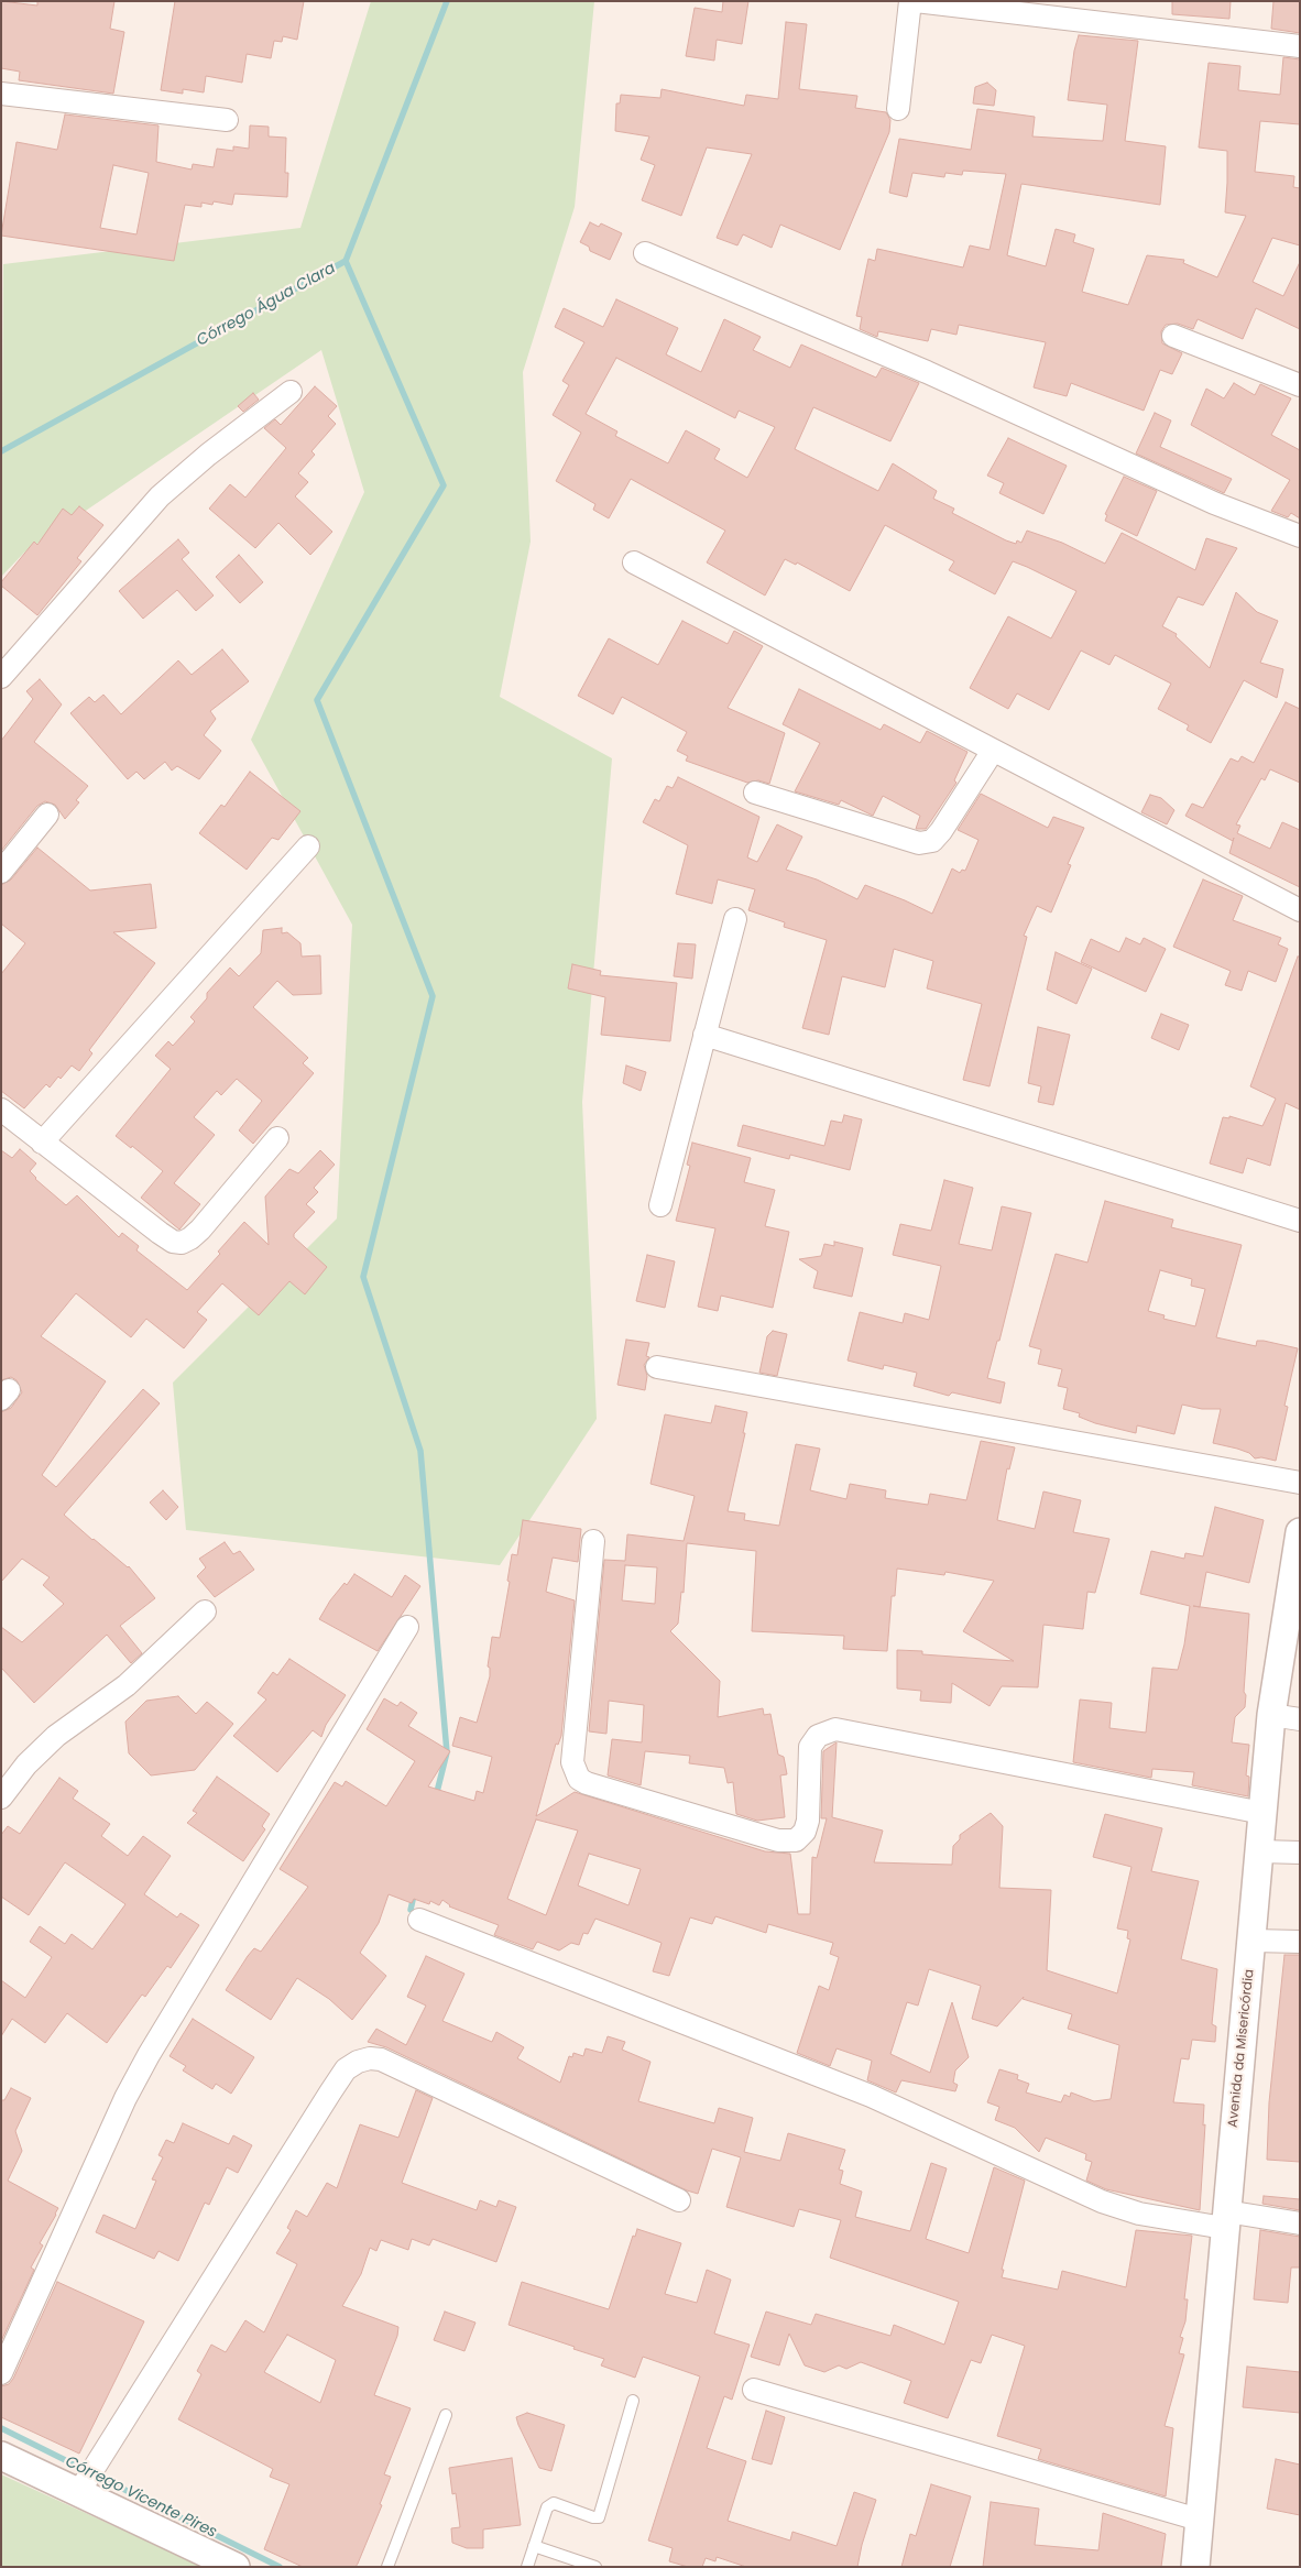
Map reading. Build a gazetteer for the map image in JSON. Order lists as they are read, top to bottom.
{
  "streets": {
    "street": ["Avenida da Misericórdia"]
  },
  "water": ["Córrego Água Clara", "Córrego Vicente Pires"]
}
